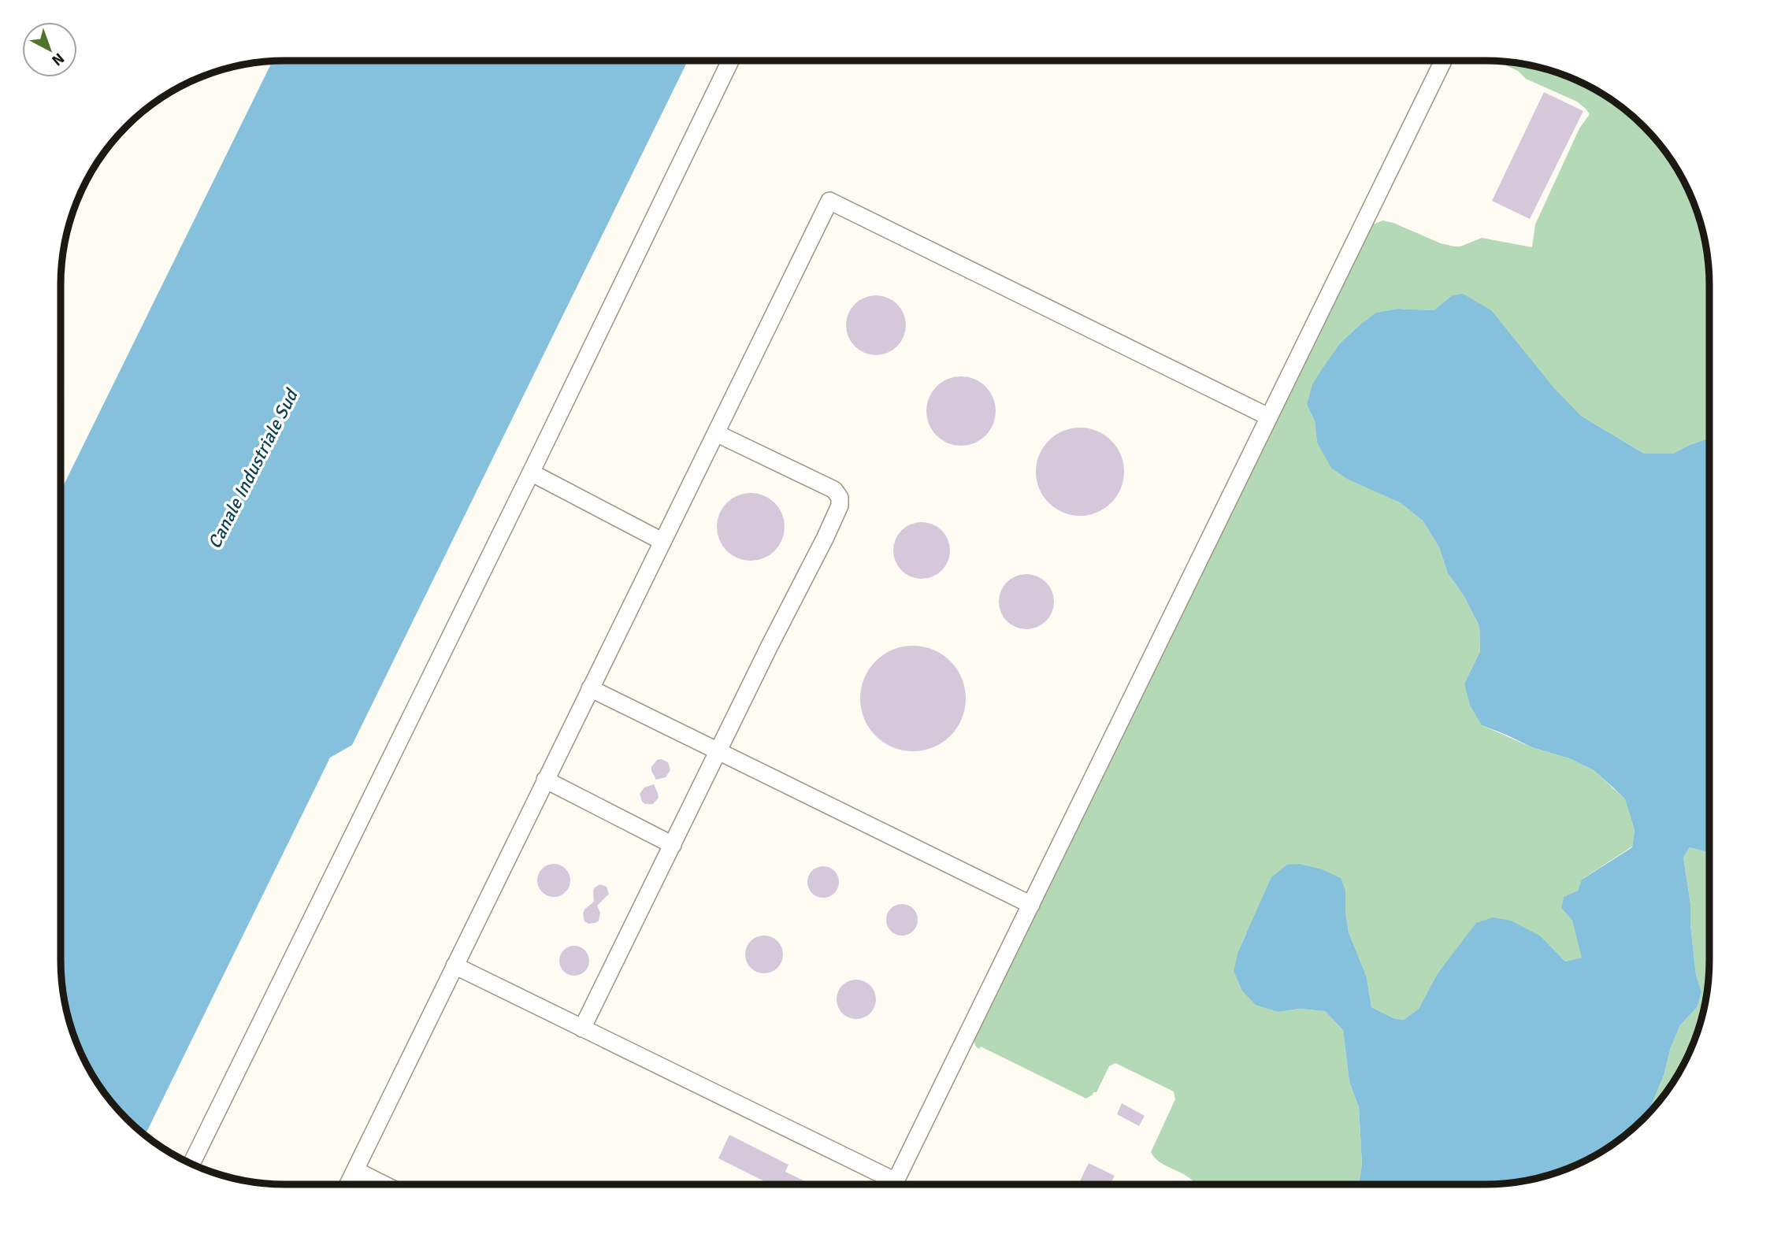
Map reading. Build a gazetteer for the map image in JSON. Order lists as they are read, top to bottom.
{
  "water": ["Canale Industriale Sud"],
  "north": "bottom right"
}
